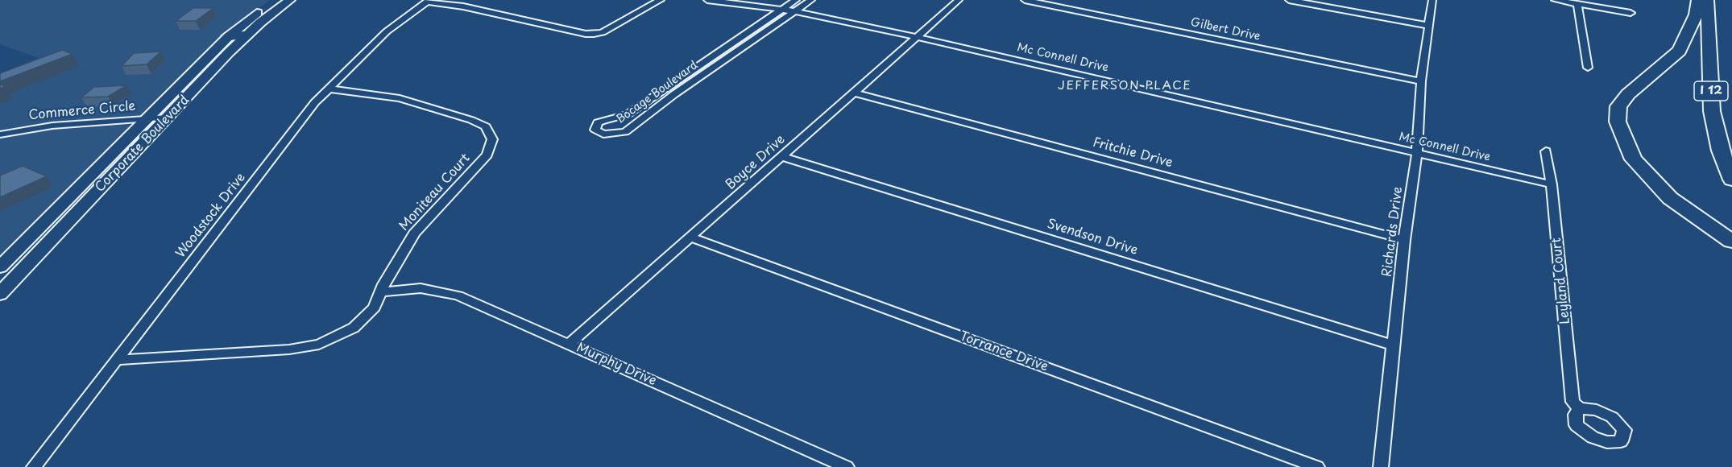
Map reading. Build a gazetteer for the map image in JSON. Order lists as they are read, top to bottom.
{
  "streets": {
    "highway": ["I 12"],
    "street": [
      "Gilbert Drive",
      "Mc Connell Drive",
      "Bocage Boulevard",
      "Commerce Circle",
      "Corporate Boulevard",
      "Fritchie Drive",
      "Boyce Drive",
      "Moniteau Court",
      "Woodstock Drive",
      "Richards Drive",
      "Svendson Drive",
      "Leyland Court",
      "Torrance Drive",
      "Murphy Drive"
    ]
  },
  "crossings": [
    ["Gilbert Drive", "Richards Drive"],
    ["Mc Connell Drive", "Bocage Boulevard"],
    ["Mc Connell Drive", "Boyce Drive"],
    ["Mc Connell Drive", "Richards Drive"],
    ["Mc Connell Drive", "Leyland Court"],
    ["Commerce Circle", "Corporate Boulevard"],
    ["Fritchie Drive", "Boyce Drive"],
    ["Fritchie Drive", "Richards Drive"],
    ["Boyce Drive", "Svendson Drive"],
    ["Boyce Drive", "Torrance Drive"],
    ["Boyce Drive", "Murphy Drive"],
    ["Moniteau Court", "Woodstock Drive"],
    ["Moniteau Court", "Murphy Drive"],
    ["Richards Drive", "Svendson Drive"]
  ],
  "districts": ["JEFFERSON PLACE"]
}
